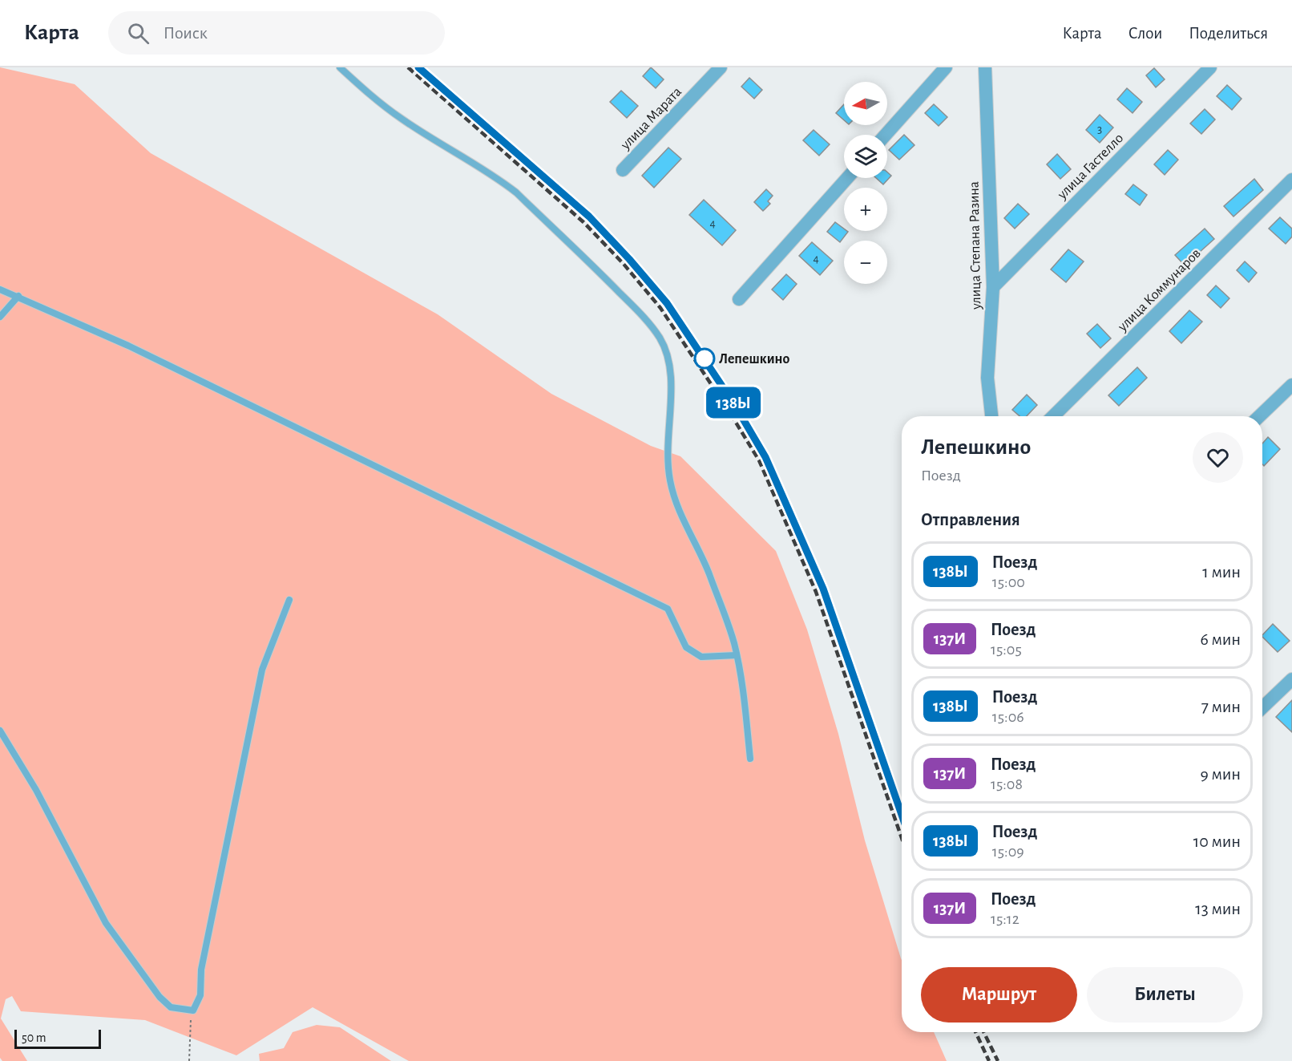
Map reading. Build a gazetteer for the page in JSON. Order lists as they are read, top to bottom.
{
  "streets": {
    "street": [
      "улица Марата",
      "улица Гастелло",
      "улица Степана Разина",
      "улица Коммунаров"
    ]
  },
  "crossings": [
    ["улица Гастелло", "улица Степана Разина"]
  ],
  "places": ["Лепешкино"],
  "house_numbers": ["3", "4", "4"],
  "scale_bar": "50 m",
  "north": "left",
  "page": {
    "header": "Карта",
    "search": "Поиск",
    "nav": ["Карта", "Слои", "Поделиться"],
    "on_map": "138Ы",
    "map_buttons": ["+", "−"],
    "heading": [
      ["Лепешкино", "Поезд"],
      "Отправления"
    ],
    "list": [
      {
        "mark": "138Ы",
        "name": "Поезд",
        "note": "15:00",
        "value": "1 мин"
      },
      {
        "mark": "137И",
        "name": "Поезд",
        "note": "15:05",
        "value": "6 мин"
      },
      {
        "mark": "138Ы",
        "name": "Поезд",
        "note": "15:06",
        "value": "7 мин"
      },
      {
        "mark": "137И",
        "name": "Поезд",
        "note": "15:08",
        "value": "9 мин"
      },
      {
        "mark": "138Ы",
        "name": "Поезд",
        "note": "15:09",
        "value": "10 мин"
      },
      {
        "mark": "137И",
        "name": "Поезд",
        "note": "15:12",
        "value": "13 мин"
      }
    ],
    "buttons": ["Маршрут", "Билеты"],
    "scale": "50 m"
  }
}
